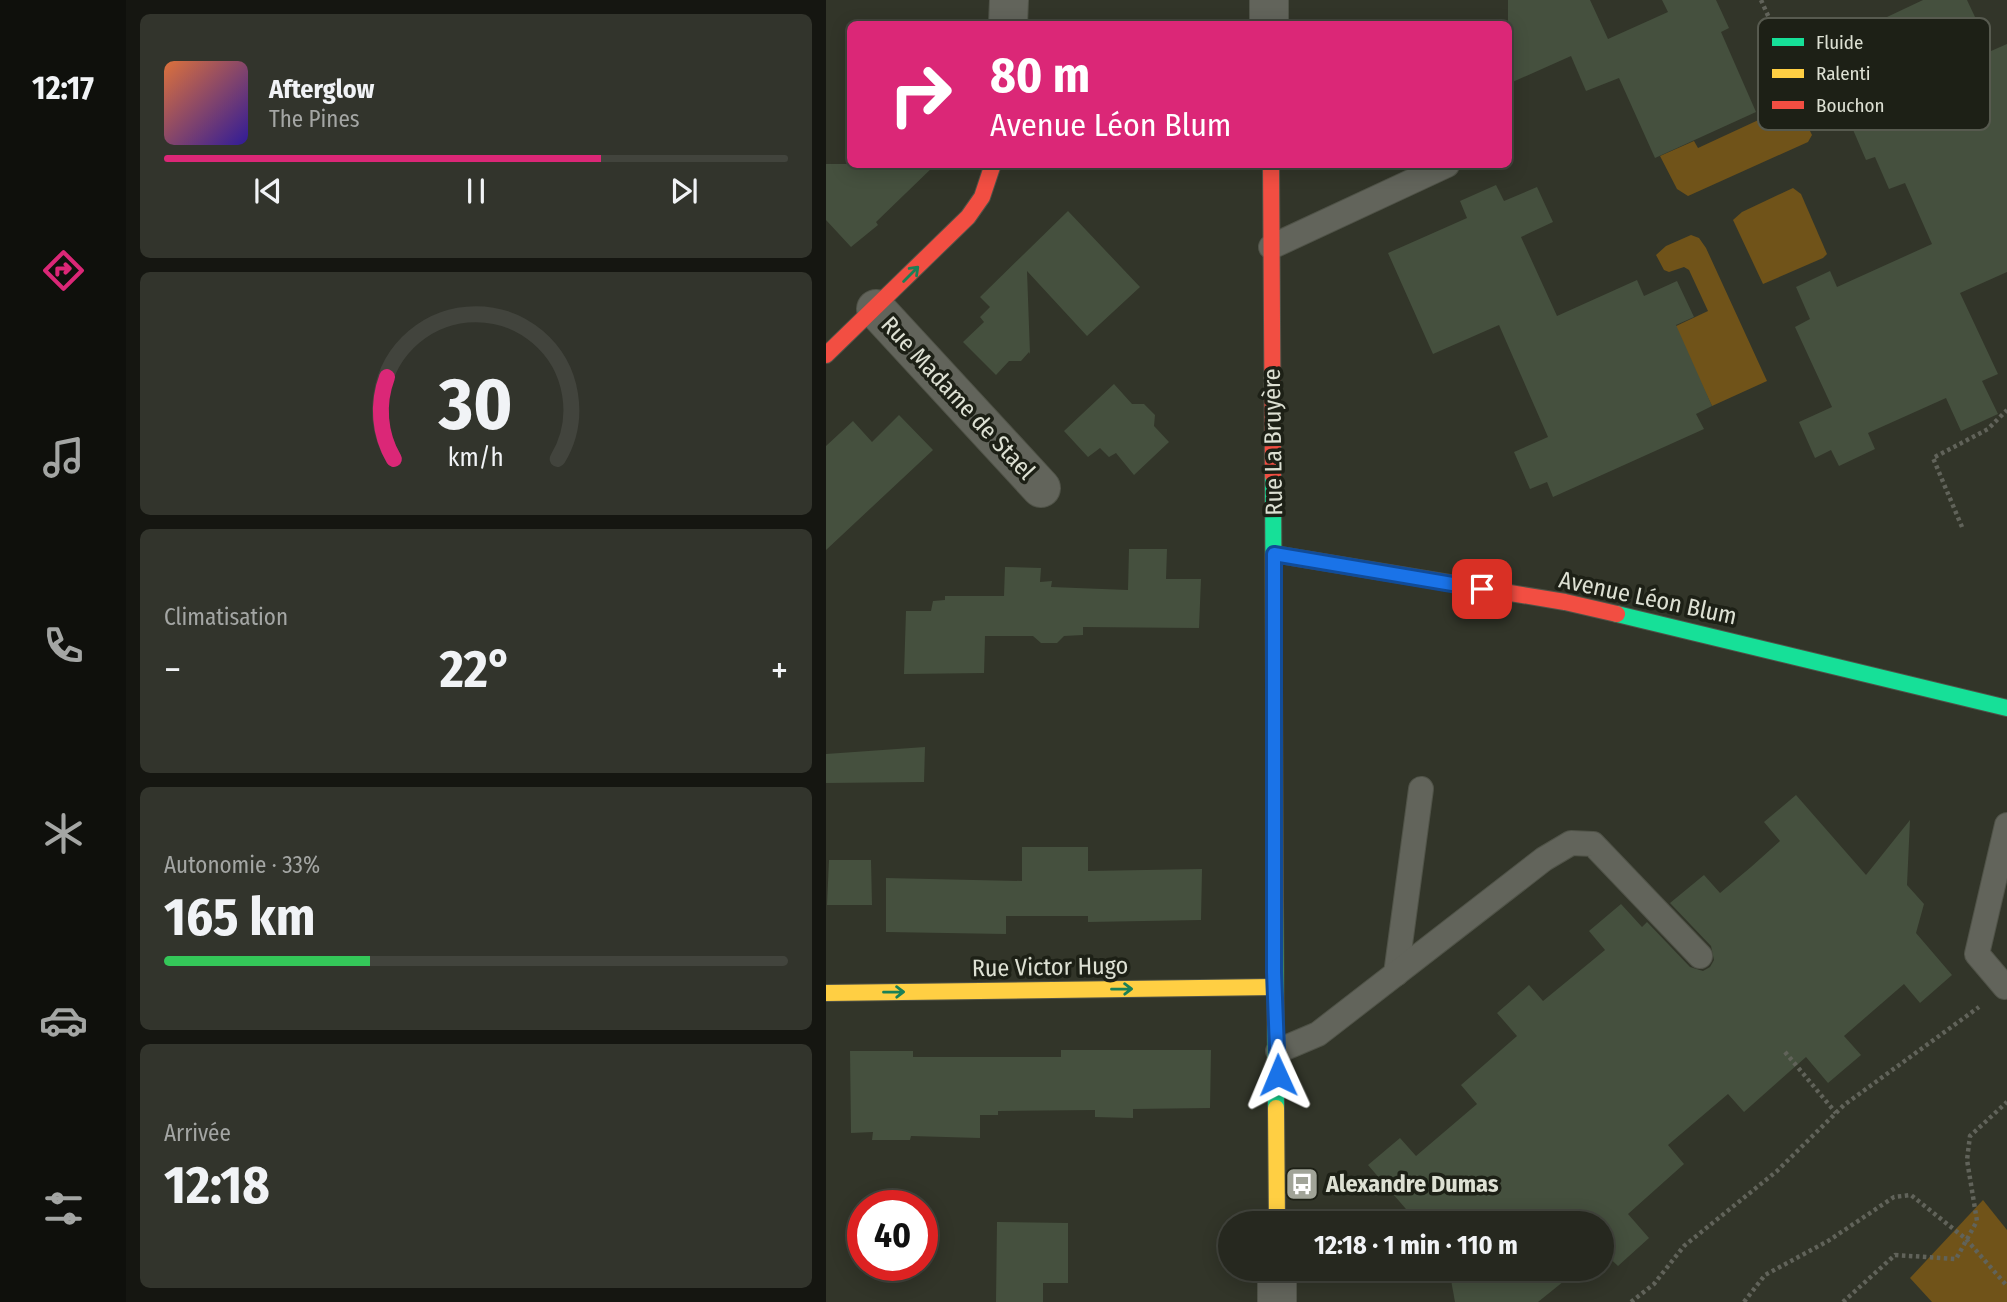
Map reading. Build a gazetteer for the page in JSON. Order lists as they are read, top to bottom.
{
  "streets": {
    "street": [
      "Rue Madame de Stael",
      "Rue La Bruyère",
      "Avenue Léon Blum",
      "Rue Victor Hugo"
    ]
  },
  "crossings": [
    ["Rue La Bruyère", "Avenue Léon Blum"],
    ["Rue La Bruyère", "Rue Victor Hugo"]
  ],
  "one_way": ["Rue Victor Hugo"],
  "places": {
    "bus stop": ["Alexandre Dumas"]
  },
  "legend": ["Fluide", "Ralenti", "Bouchon"],
  "page": {
    "tabs": "12:17",
    "turn": ["80 m", "Avenue Léon Blum"],
    "song": ["Afterglow", "The Pines"],
    "tile": [
      "Climatisation",
      ["Autonomie · 33%", "165 km"],
      ["Arrivée", "12:18"]
    ],
    "heat": ["−", "22°", "+"],
    "limit": "40",
    "trip": "12:18 · 1 min · 110 m",
    "gauge": ["30", "km/h"]
  }
}
